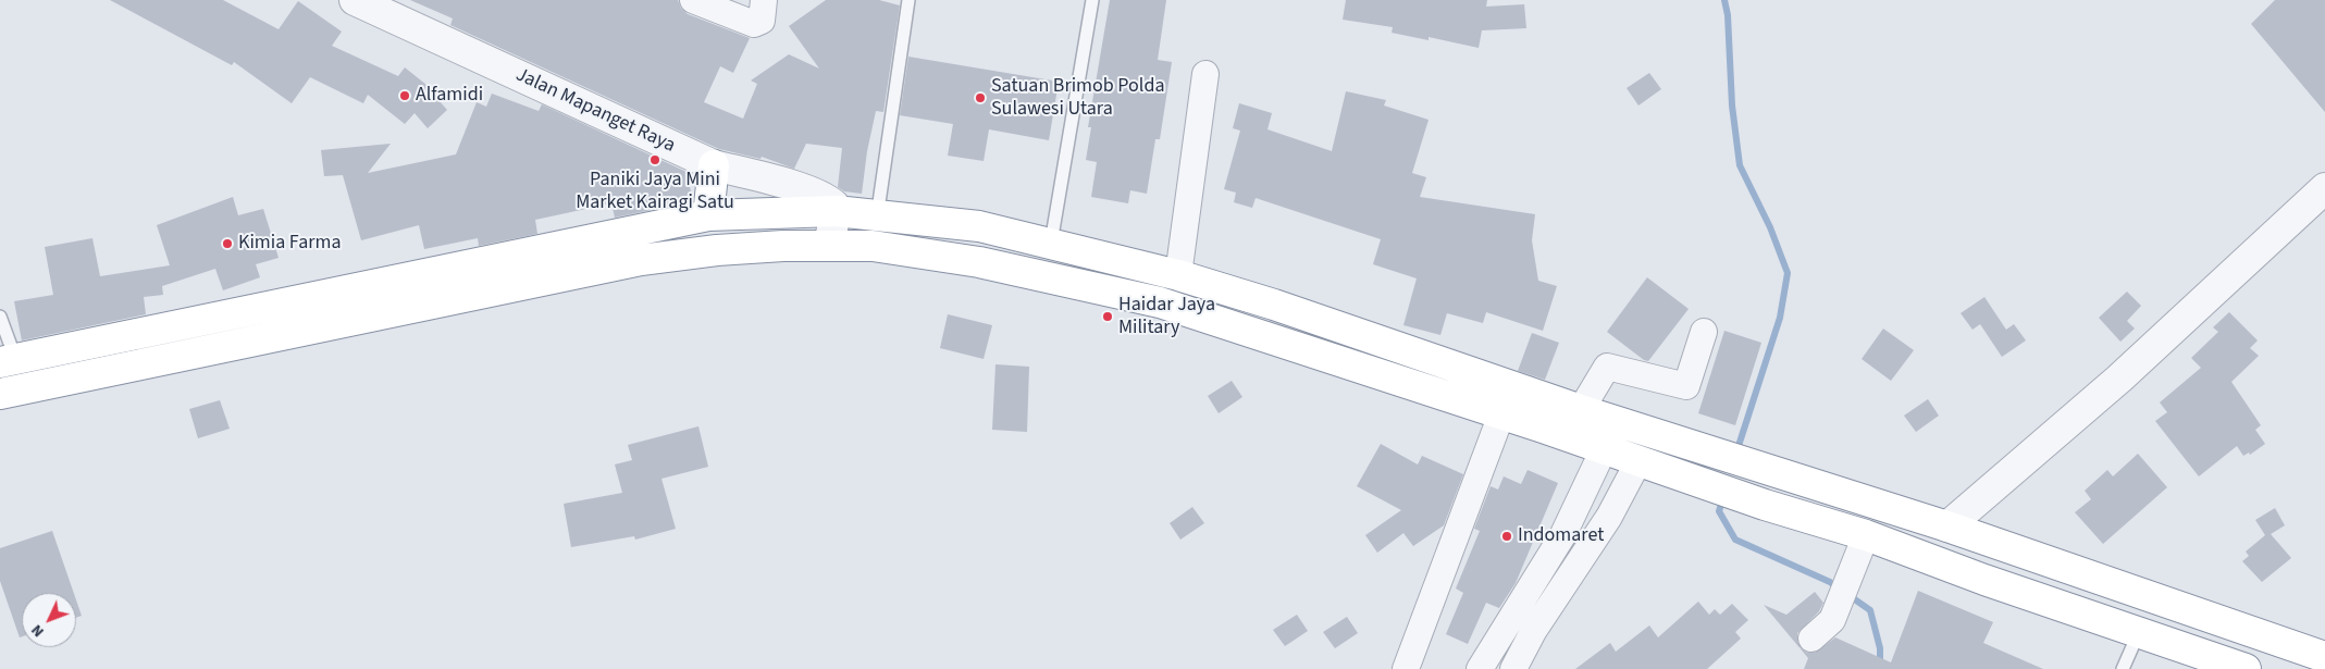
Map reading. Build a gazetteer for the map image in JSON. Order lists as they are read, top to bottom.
{
  "streets": {
    "street": ["Jalan Mapanget Raya"]
  },
  "places": [
    "Alfamidi",
    "Satuan Brimob Polda Sulawesi Utara",
    "Paniki Jaya Mini Market Kairagi Satu",
    "Kimia Farma",
    "Haidar Jaya Military",
    "Indomaret"
  ],
  "north": "bottom left"
}
